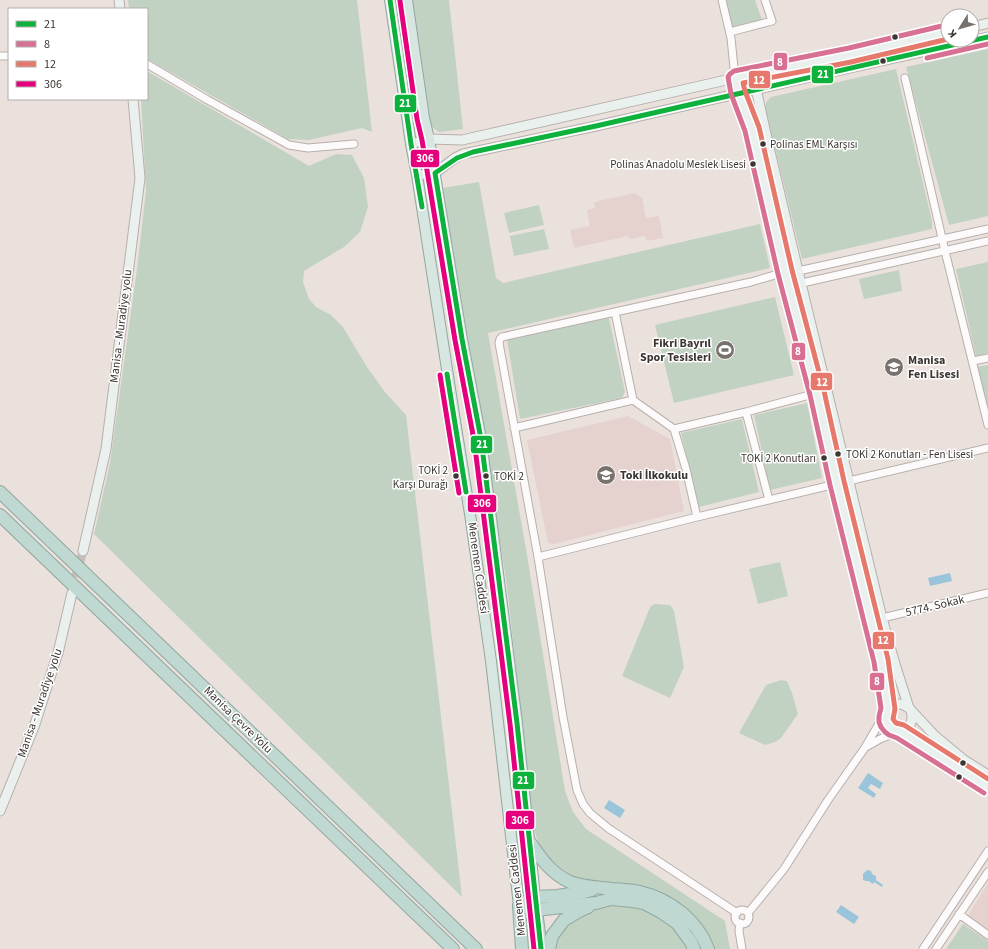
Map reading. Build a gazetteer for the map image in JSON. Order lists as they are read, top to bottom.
{
  "streets": {
    "highway": ["Menemen Caddesi", "Manisa Çevre Yolu"],
    "main road": ["Manisa - Muradiye yolu"],
    "street": ["5774. Sokak"]
  },
  "places": {
    "other": [
      "Polinas EML Karşısı",
      "Polinas Anadolu Meslek Lisesi",
      "TOKİ 2 Konutları - Fen Lisesi",
      "TOKİ 2 Konutları",
      "TOKİ 2 Karşı Durağı",
      "TOKİ 2"
    ],
    "sports": ["Fikri Bayrıl Spor Tesisleri"],
    "school or university": ["Manisa Fen Lisesi", "Toki İlkokulu"]
  },
  "lines": [
    "transit line 21",
    "transit line 306",
    "transit line 8",
    "transit line 12"
  ],
  "legend": [
    "21",
    "8",
    "12",
    "306"
  ],
  "north": "bottom left"
}
